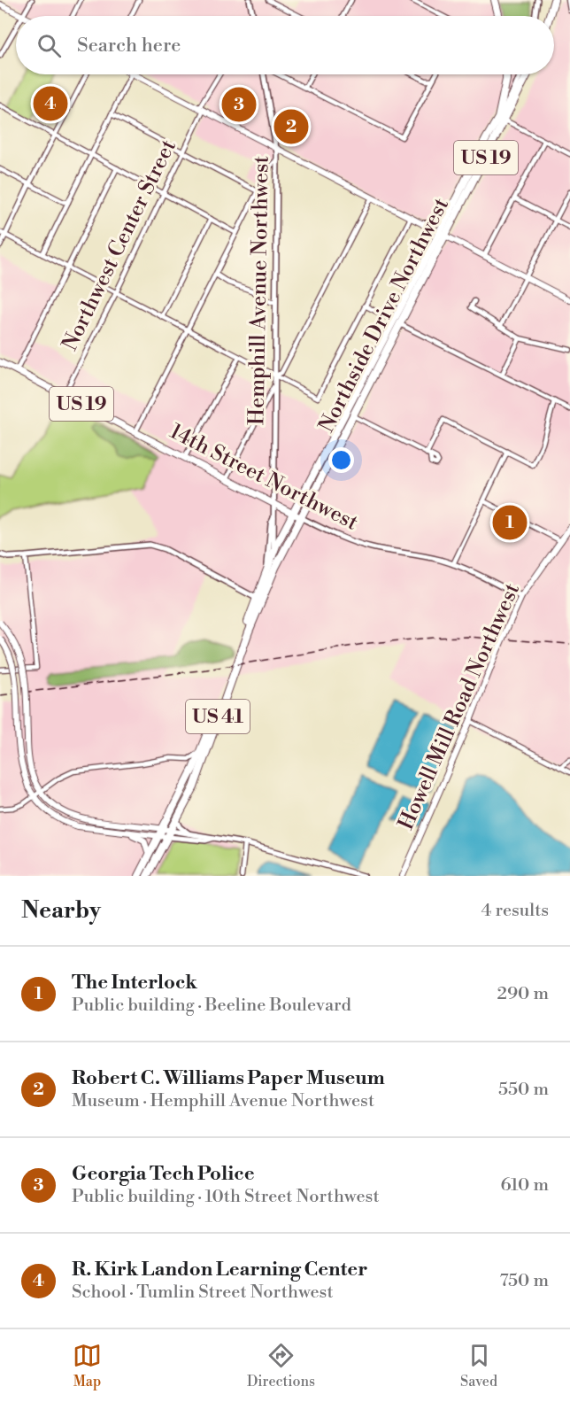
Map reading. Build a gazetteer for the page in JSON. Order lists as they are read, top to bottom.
{
  "streets": {
    "highway": ["US 19", "Northside Drive Northwest", "US 41"],
    "main road": ["14th Street Northwest", "Howell Mill Road Northwest"],
    "street": ["Northwest Center Street", "Hemphill Avenue Northwest"]
  },
  "crossings": [
    ["Northwest Center Street", "14th Street Northwest"],
    ["Hemphill Avenue Northwest", "Northside Drive Northwest"],
    ["Hemphill Avenue Northwest", "14th Street Northwest"],
    ["Northside Drive Northwest", "14th Street Northwest"],
    ["14th Street Northwest", "Howell Mill Road Northwest"]
  ],
  "page": {
    "search": "Search here",
    "pins": [
      "4",
      "3",
      "2",
      "1"
    ],
    "heading": ["Nearby", "4 results"],
    "list": [
      {
        "mark": "1",
        "name": "The Interlock",
        "note": "Public building · Beeline Boulevard",
        "value": "290 m"
      },
      {
        "mark": "2",
        "name": "Robert C. Williams Paper Museum",
        "note": "Museum · Hemphill Avenue Northwest",
        "value": "550 m"
      },
      {
        "mark": "3",
        "name": "Georgia Tech Police",
        "note": "Public building · 10th Street Northwest",
        "value": "610 m"
      },
      {
        "mark": "4",
        "name": "R. Kirk Landon Learning Center",
        "note": "School · Tumlin Street Northwest",
        "value": "750 m"
      }
    ],
    "nav": ["Map", "Directions", "Saved"]
  }
}
